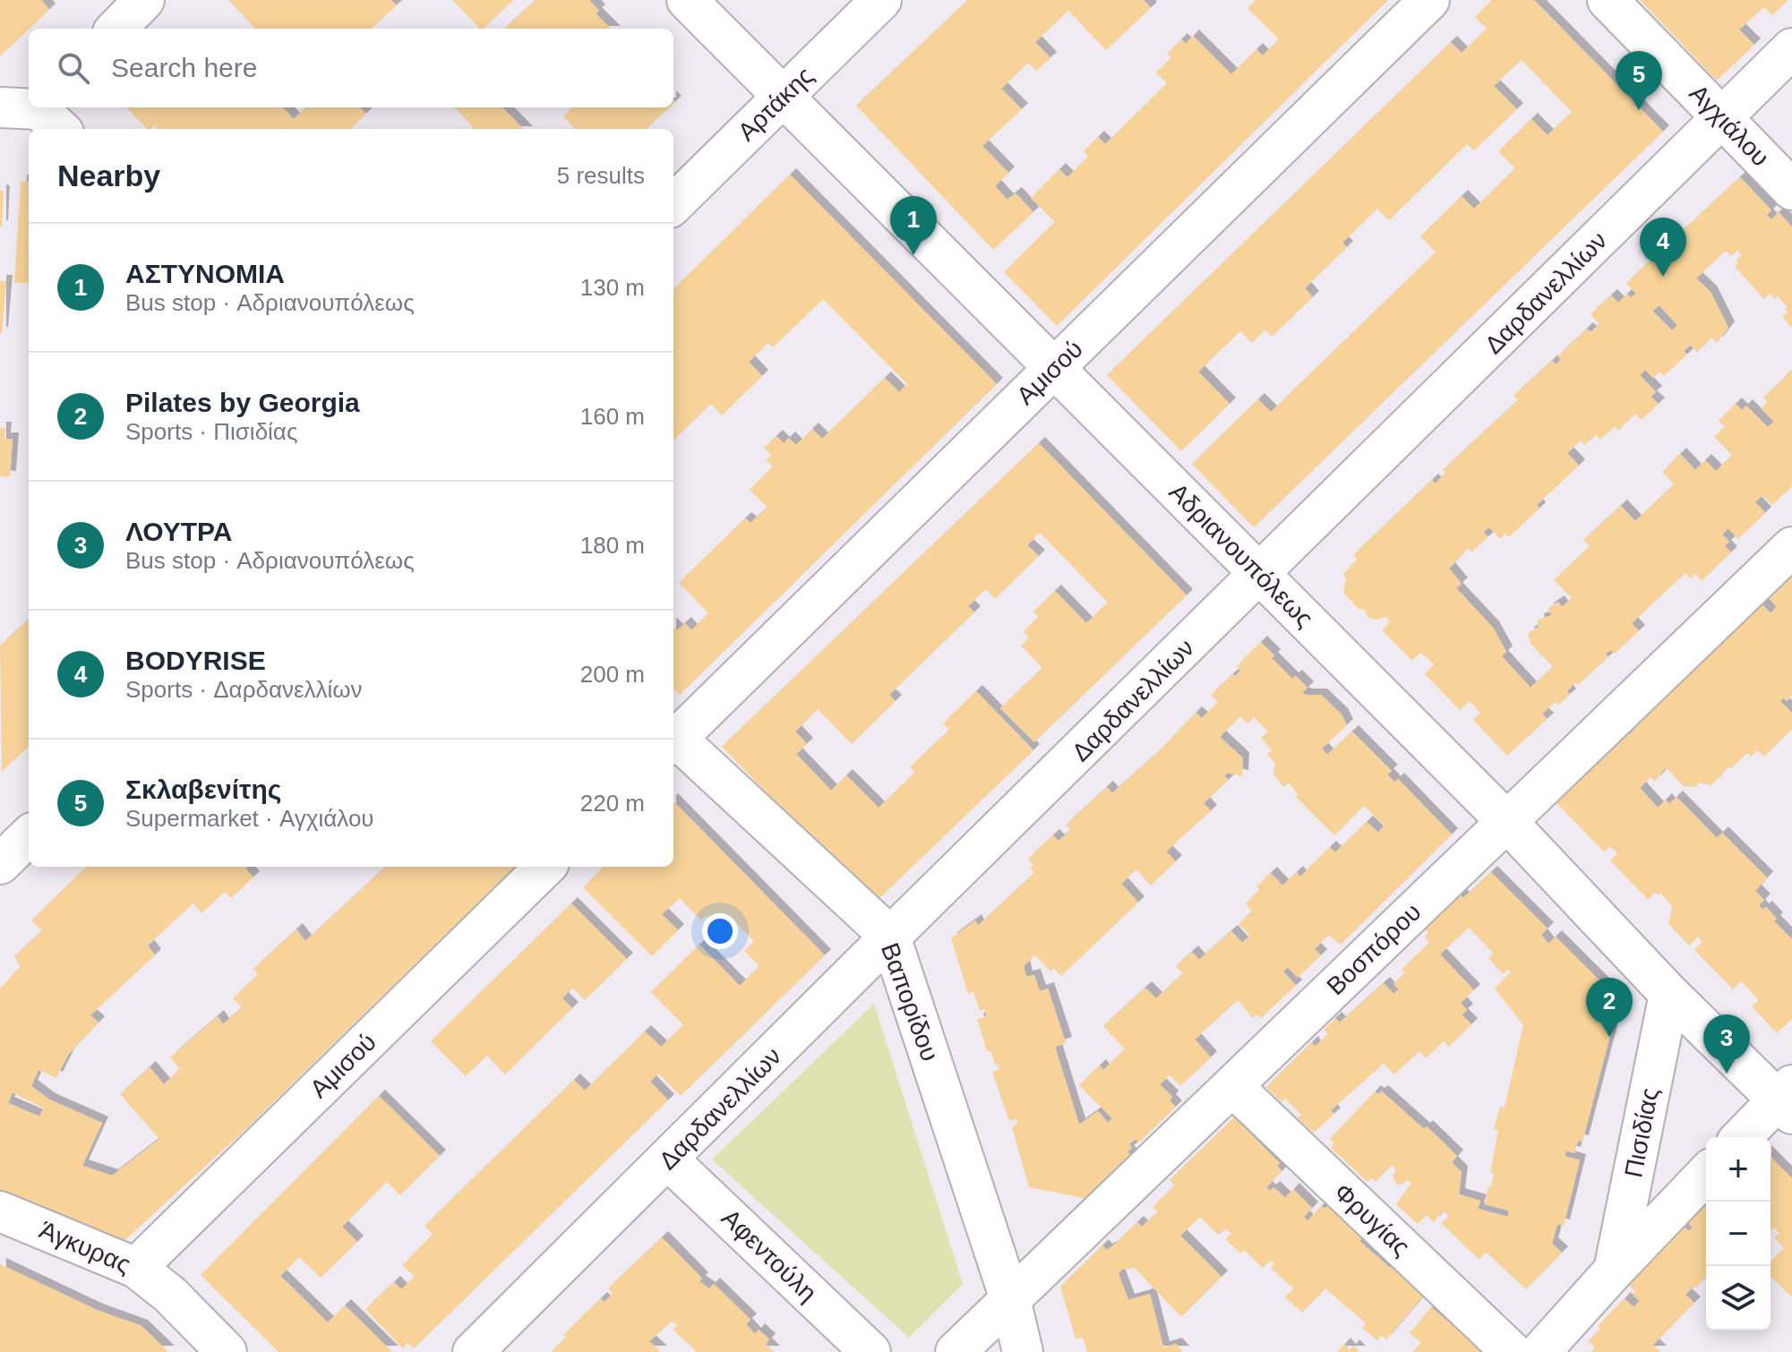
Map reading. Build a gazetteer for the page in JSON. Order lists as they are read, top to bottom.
{
  "streets": {
    "street": [
      "Αρτάκης",
      "Αγχιάλου",
      "Δαρδανελλίων",
      "Αμισού",
      "Αδριανουπόλεως",
      "Βοσπόρου",
      "Βαπορίδου",
      "Πισιδίας",
      "Φρυγίας",
      "Άγκυρας",
      "Αφεντούλη"
    ]
  },
  "crossings": [
    ["Αρτάκης", "Αδριανουπόλεως"],
    ["Αγχιάλου", "Δαρδανελλίων"],
    ["Δαρδανελλίων", "Αδριανουπόλεως"],
    ["Δαρδανελλίων", "Βαπορίδου"],
    ["Δαρδανελλίων", "Αφεντούλη"],
    ["Αμισού", "Αδριανουπόλεως"],
    ["Αμισού", "Άγκυρας"],
    ["Αδριανουπόλεως", "Βοσπόρου"],
    ["Αδριανουπόλεως", "Πισιδίας"],
    ["Βοσπόρου", "Βαπορίδου"],
    ["Βοσπόρου", "Φρυγίας"]
  ],
  "page": {
    "search": "Search here",
    "pins": [
      "5",
      "1",
      "4",
      "2",
      "3"
    ],
    "heading": ["Nearby", "5 results"],
    "list": [
      {
        "mark": "1",
        "name": "ΑΣΤΥΝΟΜΙΑ",
        "note": "Bus stop · Αδριανουπόλεως",
        "value": "130 m"
      },
      {
        "mark": "2",
        "name": "Pilates by Georgia",
        "note": "Sports · Πισιδίας",
        "value": "160 m"
      },
      {
        "mark": "3",
        "name": "ΛΟΥΤΡΑ",
        "note": "Bus stop · Αδριανουπόλεως",
        "value": "180 m"
      },
      {
        "mark": "4",
        "name": "BODYRISE",
        "note": "Sports · Δαρδανελλίων",
        "value": "200 m"
      },
      {
        "mark": "5",
        "name": "Σκλαβενίτης",
        "note": "Supermarket · Αγχιάλου",
        "value": "220 m"
      }
    ],
    "map_buttons": ["+", "−"]
  }
}
